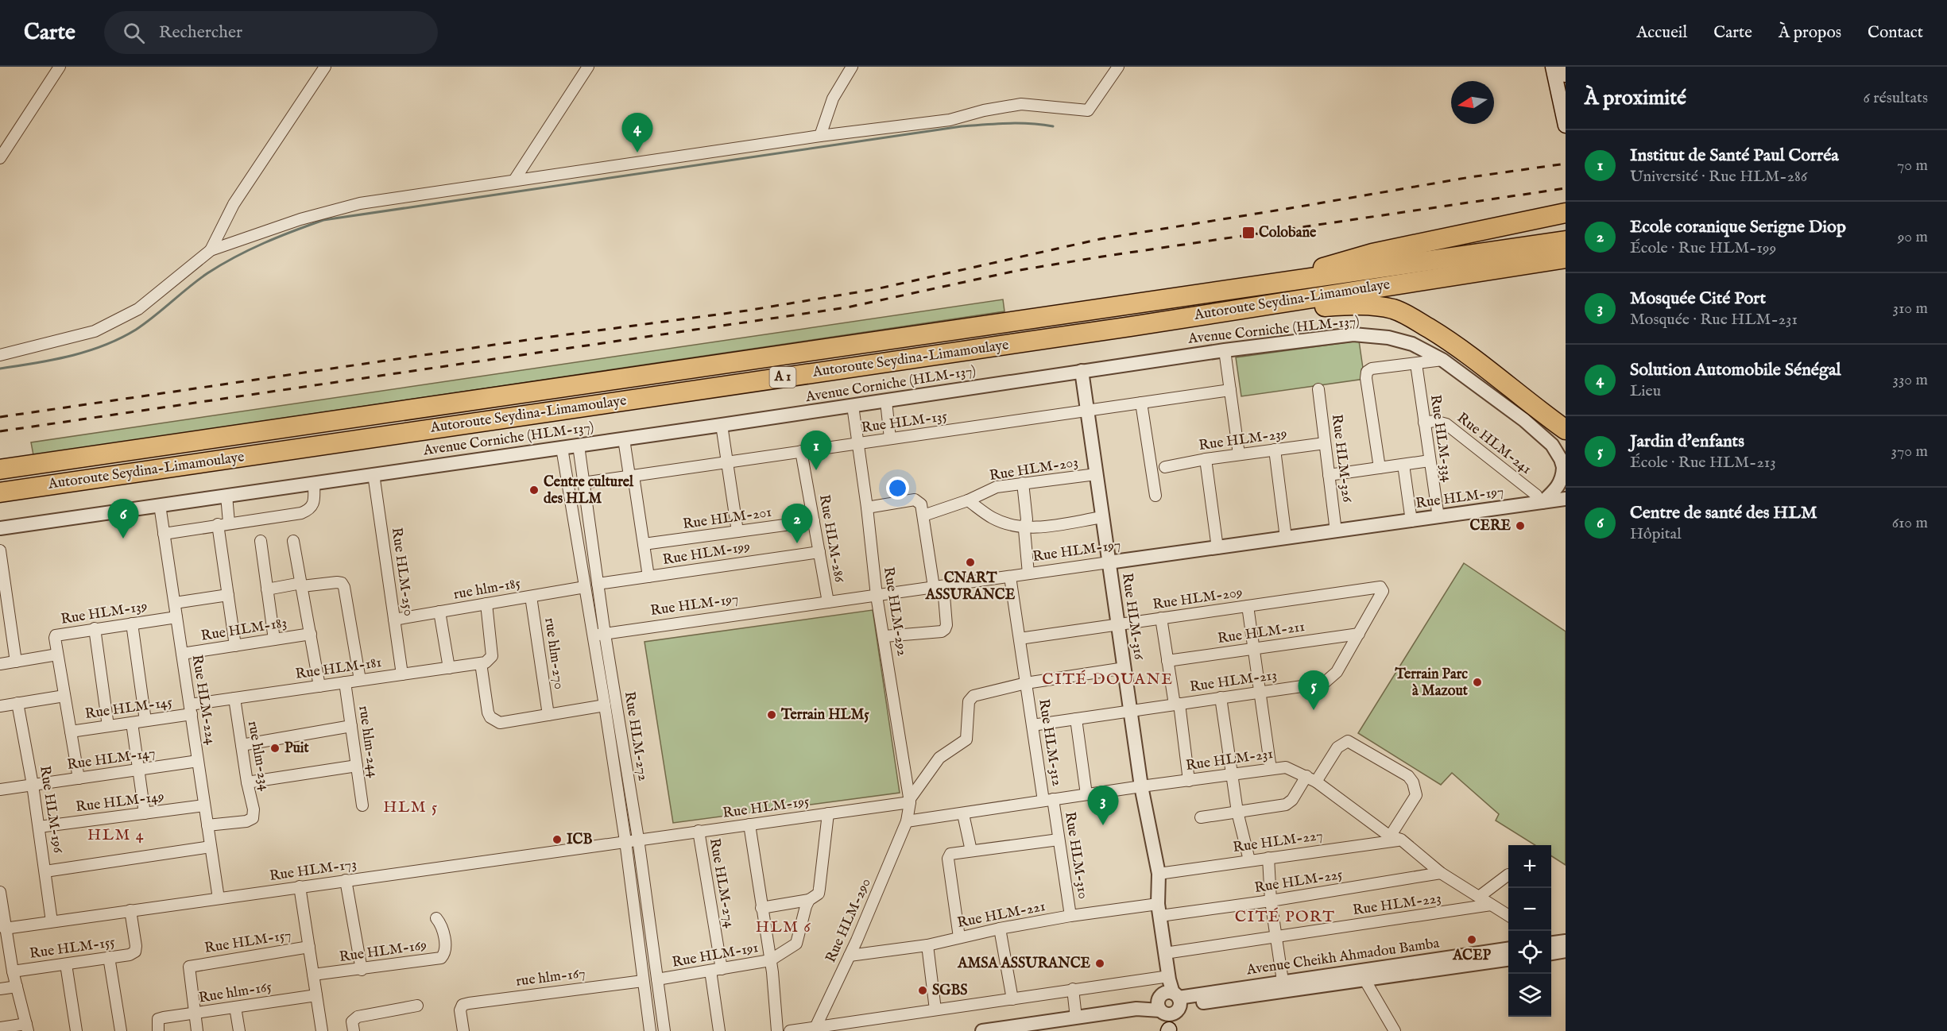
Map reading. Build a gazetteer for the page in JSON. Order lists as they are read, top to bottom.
{
  "streets": {
    "highway": ["Autoroute Seydina-Limamoulaye", "A 1"],
    "street": [
      "Avenue Corniche (HLM-137)",
      "Rue HLM-135",
      "Rue HLM-334",
      "Rue HLM-239",
      "Rue HLM-241",
      "Rue HLM-326",
      "Rue HLM-203",
      "Rue HLM-197",
      "Rue HLM-201",
      "Rue HLM-286",
      "Rue HLM-199",
      "Rue HLM-250",
      "rue hlm-185",
      "Rue HLM-209",
      "Rue HLM-292",
      "Rue HLM-139",
      "Rue HLM-316",
      "Rue HLM-183",
      "Rue HLM-211",
      "rue hlm-270",
      "Rue HLM-181",
      "Rue HLM-213",
      "Rue HLM-224",
      "Rue HLM-145",
      "Rue HLM-272",
      "rue hlm-244",
      "Rue HLM-312",
      "rue hlm-234",
      "Rue HLM-147",
      "Rue HLM-231",
      "Rue HLM-149",
      "Rue HLM-195",
      "Rue HLM-196",
      "Rue HLM-227",
      "Rue HLM-310",
      "Rue HLM-173",
      "Rue HLM-225",
      "Rue HLM-274",
      "Rue HLM-223",
      "Rue HLM-221",
      "Rue HLM-290",
      "Rue HLM-157",
      "Rue HLM-155",
      "Rue HLM-169",
      "Rue HLM-191",
      "Avenue Cheikh Ahmadou Bamba",
      "rue hlm-167",
      "Rue hlm-165"
    ]
  },
  "crossings": [
    ["Avenue Corniche (HLM-137)", "Rue HLM-250"],
    ["Avenue Corniche (HLM-137)", "Rue HLM-292"],
    ["Avenue Corniche (HLM-137)", "Rue HLM-316"],
    ["Avenue Corniche (HLM-137)", "Rue HLM-224"],
    ["Avenue Corniche (HLM-137)", "Rue HLM-272"],
    ["Rue HLM-135", "Rue HLM-286"],
    ["Rue HLM-135", "Rue HLM-292"],
    ["Rue HLM-135", "Rue HLM-316"],
    ["Rue HLM-135", "Rue HLM-272"],
    ["Rue HLM-334", "Rue HLM-241"],
    ["Rue HLM-334", "Rue HLM-197"],
    ["Rue HLM-239", "Rue HLM-326"],
    ["Rue HLM-241", "Rue HLM-197"],
    ["Rue HLM-326", "Rue HLM-197"],
    ["Rue HLM-203", "Rue HLM-316"],
    ["Rue HLM-197", "Rue HLM-286"],
    ["Rue HLM-197", "Rue HLM-292"],
    ["Rue HLM-197", "Rue HLM-316"],
    ["Rue HLM-197", "Rue HLM-272"],
    ["Rue HLM-197", "Rue HLM-312"],
    ["Rue HLM-201", "Rue HLM-286"],
    ["Rue HLM-286", "Rue HLM-199"],
    ["Rue HLM-199", "Rue HLM-272"],
    ["Rue HLM-250", "rue hlm-185"],
    ["Rue HLM-250", "Rue HLM-181"],
    ["rue hlm-185", "rue hlm-270"],
    ["rue hlm-185", "Rue HLM-272"],
    ["Rue HLM-209", "Rue HLM-316"],
    ["Rue HLM-209", "Rue HLM-213"],
    ["Rue HLM-209", "Rue HLM-312"],
    ["Rue HLM-292", "Rue HLM-231"],
    ["Rue HLM-292", "Rue HLM-195"],
    ["Rue HLM-292", "Rue HLM-290"],
    ["Rue HLM-139", "Rue HLM-224"],
    ["Rue HLM-316", "Rue HLM-213"],
    ["Rue HLM-316", "Rue HLM-231"],
    ["Rue HLM-316", "Rue HLM-227"],
    ["Rue HLM-316", "Rue HLM-225"],
    ["Rue HLM-316", "Rue HLM-223"],
    ["Rue HLM-316", "Rue HLM-221"],
    ["Rue HLM-316", "Avenue Cheikh Ahmadou Bamba"],
    ["Rue HLM-183", "Rue HLM-224"],
    ["Rue HLM-211", "Rue HLM-213"],
    ["Rue HLM-181", "Rue HLM-224"],
    ["Rue HLM-181", "Rue HLM-145"],
    ["Rue HLM-181", "rue hlm-244"],
    ["Rue HLM-181", "rue hlm-234"],
    ["Rue HLM-213", "Rue HLM-312"],
    ["Rue HLM-224", "Rue HLM-145"],
    ["Rue HLM-224", "rue hlm-234"],
    ["Rue HLM-224", "Rue HLM-147"],
    ["Rue HLM-224", "Rue HLM-149"],
    ["Rue HLM-224", "Rue HLM-173"],
    ["Rue HLM-272", "Rue HLM-195"],
    ["Rue HLM-272", "Rue HLM-173"],
    ["Rue HLM-272", "Rue HLM-191"],
    ["Rue HLM-272", "rue hlm-167"],
    ["Rue HLM-312", "Rue HLM-231"],
    ["Rue HLM-312", "Rue HLM-310"],
    ["Rue HLM-147", "Rue HLM-196"],
    ["Rue HLM-231", "Rue HLM-227"],
    ["Rue HLM-231", "Rue HLM-310"],
    ["Rue HLM-231", "Rue HLM-225"],
    ["Rue HLM-231", "Rue HLM-223"],
    ["Rue HLM-231", "Rue HLM-290"],
    ["Rue HLM-149", "Rue HLM-196"],
    ["Rue HLM-195", "Rue HLM-173"],
    ["Rue HLM-195", "Rue HLM-274"],
    ["Rue HLM-196", "Rue HLM-173"],
    ["Rue HLM-310", "Rue HLM-221"],
    ["Rue HLM-173", "Rue HLM-155"],
    ["Rue HLM-225", "Rue HLM-221"],
    ["Rue HLM-274", "Rue HLM-191"],
    ["Rue HLM-221", "Rue HLM-290"],
    ["Rue HLM-157", "Rue hlm-165"]
  ],
  "districts": [
    "CITÉ DOUANE",
    "HLM 5",
    "HLM 4",
    "CITÉ PORT",
    "HLM 6"
  ],
  "places": {
    "transit": ["Colobane"],
    "other": [
      "Centre culturel des HLM",
      "CERE",
      "CNART ASSURANCE",
      "Terrain Parc à Mazout",
      "Terrain HLM5",
      "Puit",
      "ICB",
      "ACEP",
      "AMSA ASSURANCE",
      "SGBS"
    ]
  },
  "north": "left",
  "page": {
    "header": "Carte",
    "search": "Rechercher",
    "nav": [
      "Accueil",
      "Carte",
      "À propos",
      "Contact"
    ],
    "heading": ["À proximité", "6 résultats"],
    "pins": [
      "4",
      "1",
      "6",
      "2",
      "5",
      "3"
    ],
    "list": [
      {
        "mark": "1",
        "name": "Institut de Santé Paul Corréa",
        "note": "Université · Rue HLM-286",
        "value": "70 m"
      },
      {
        "mark": "2",
        "name": "Ecole coranique Serigne Diop",
        "note": "École · Rue HLM-199",
        "value": "90 m"
      },
      {
        "mark": "3",
        "name": "Mosquée Cité Port",
        "note": "Mosquée · Rue HLM-231",
        "value": "310 m"
      },
      {
        "mark": "4",
        "name": "Solution Automobile Sénégal",
        "note": "Lieu",
        "value": "330 m"
      },
      {
        "mark": "5",
        "name": "Jardin d'enfants",
        "note": "École · Rue HLM-213",
        "value": "370 m"
      },
      {
        "mark": "6",
        "name": "Centre de santé des HLM",
        "note": "Hôpital",
        "value": "610 m"
      }
    ],
    "map_buttons": ["+", "−"]
  }
}
